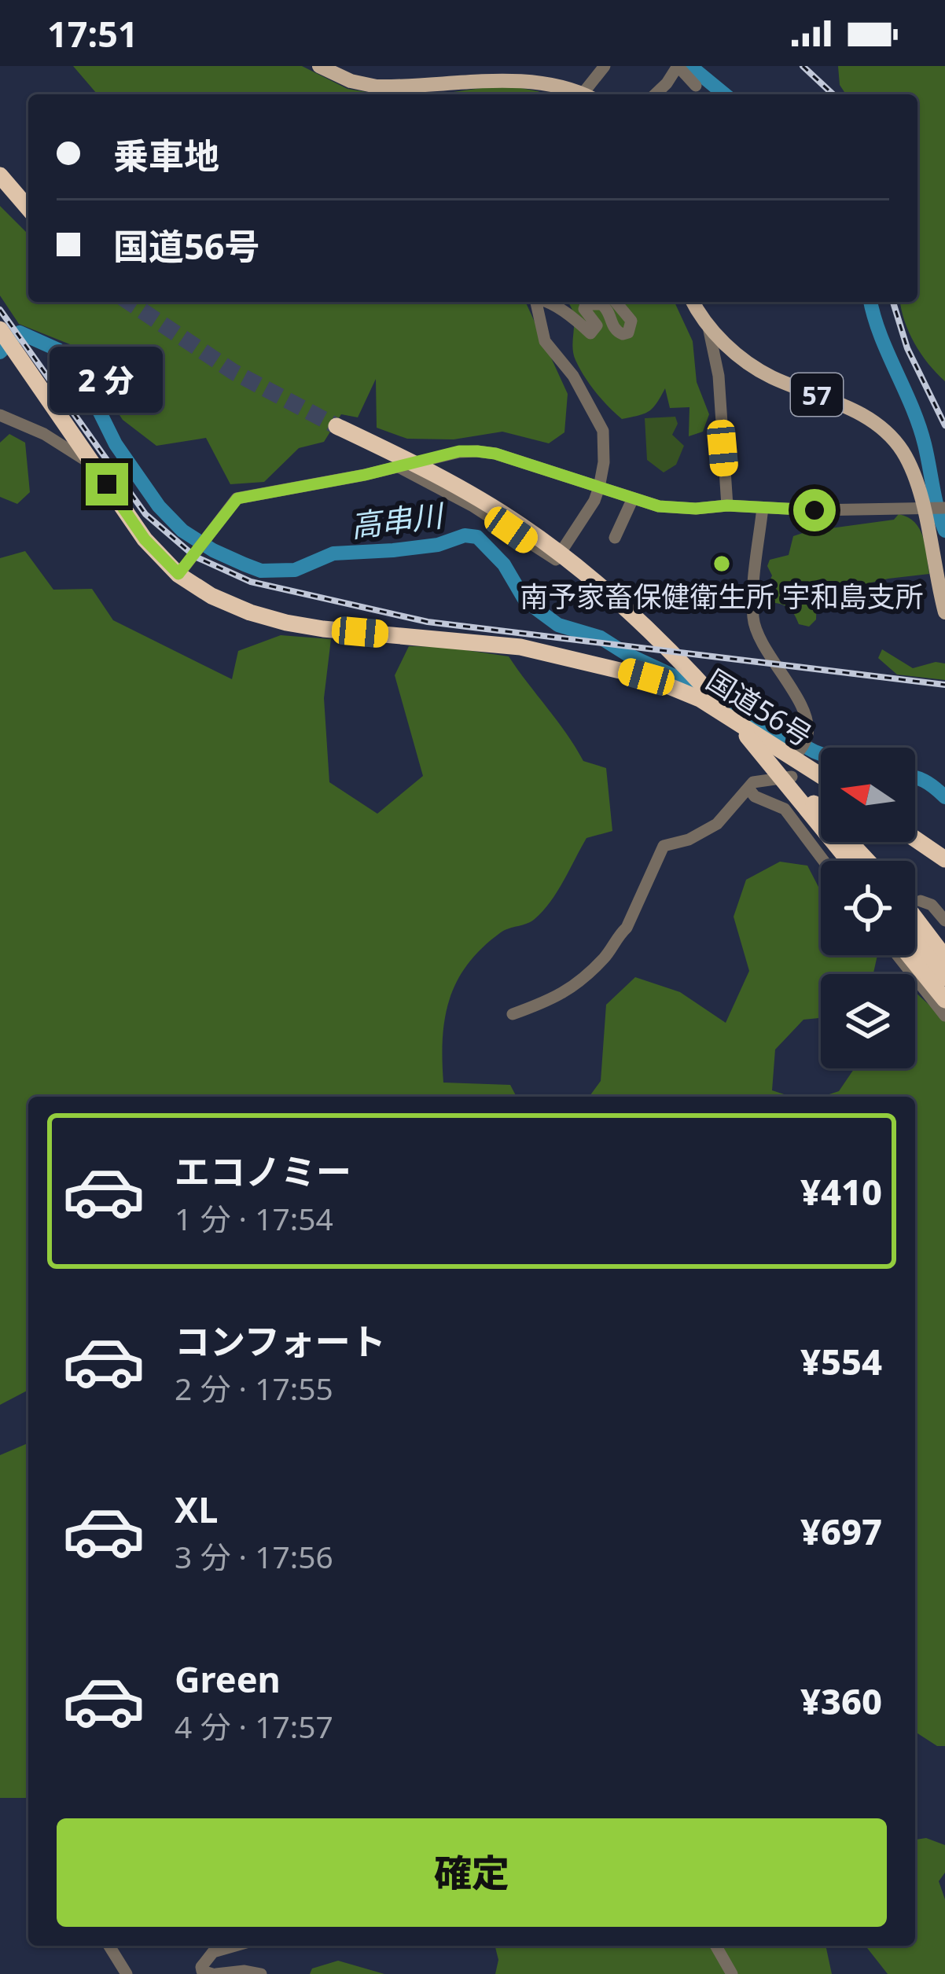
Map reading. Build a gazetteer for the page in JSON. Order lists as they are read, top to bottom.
{
  "streets": {
    "highway": ["国道56号"],
    "main road": ["57"]
  },
  "water": ["高串川"],
  "places": ["南予家畜保健衛生所 宇和島支所"],
  "north": "left",
  "page": {
    "status": "17:51",
    "banner": ["乗車地", "国道56号"],
    "bubble": "2 分",
    "list": [
      {
        "name": "エコノミー",
        "note": "1 分 · 17:54",
        "value": "¥410"
      },
      {
        "name": "コンフォート",
        "note": "2 分 · 17:55",
        "value": "¥554"
      },
      {
        "name": "XL",
        "note": "3 分 · 17:56",
        "value": "¥697"
      },
      {
        "name": "Green",
        "note": "4 分 · 17:57",
        "value": "¥360"
      }
    ],
    "buttons": "確定"
  }
}
